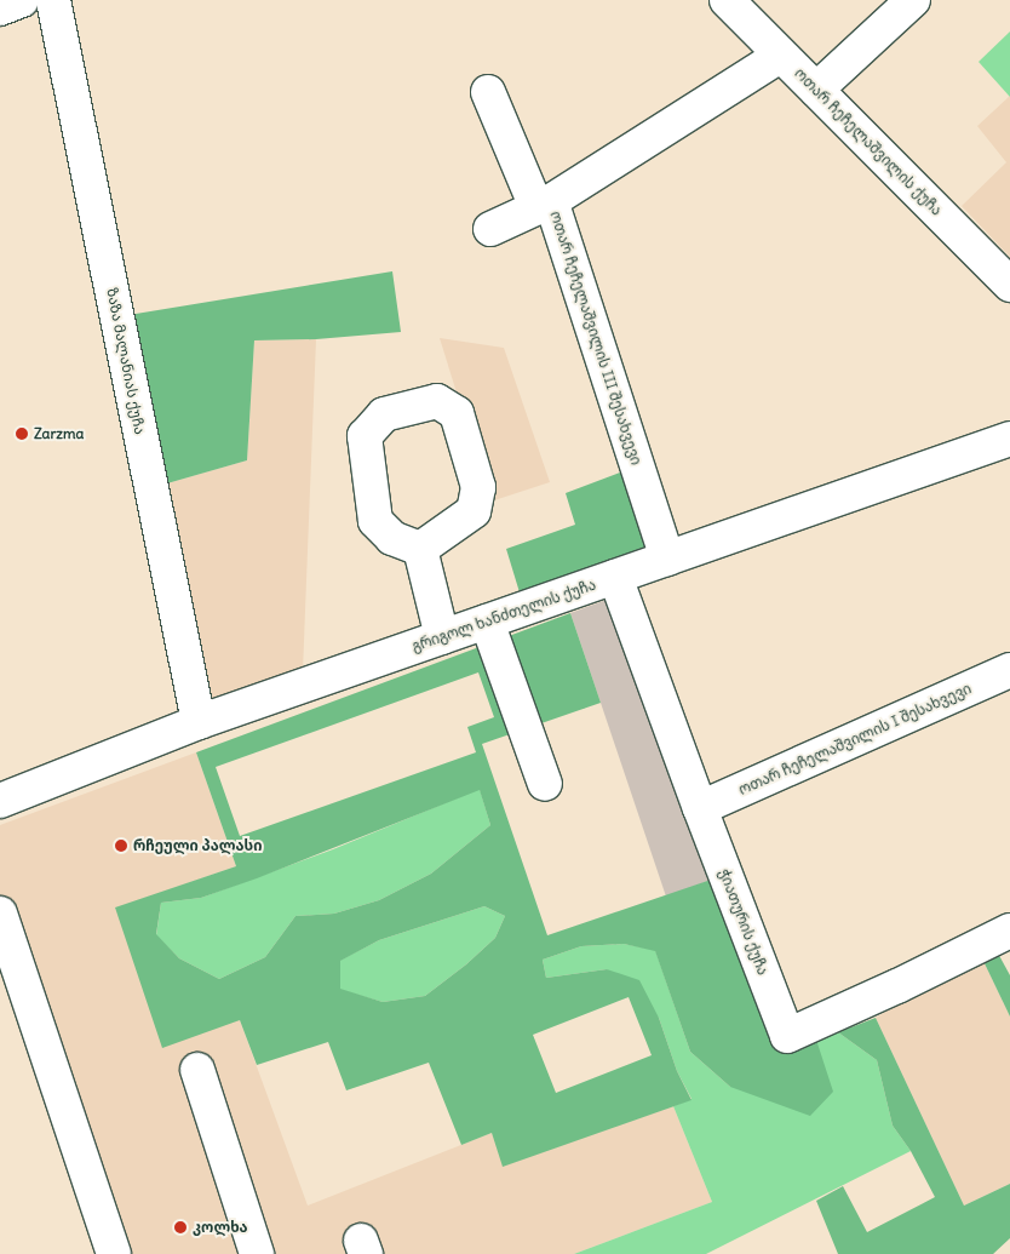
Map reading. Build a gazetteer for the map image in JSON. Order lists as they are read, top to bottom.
{
  "streets": {
    "street": [
      "ოთარ ჩეჩელაშვილის ქუჩა",
      "ოთარ ჩეჩელაშვილის III შესახვევი",
      "ზაზა მალანიას ქუჩა",
      "გრიგოლ ხანძთელის ქუჩა",
      "ოთარ ჩეჩელაშვილის I შესახვევი",
      "ჭიათურის ქუჩა"
    ]
  },
  "crossings": [
    ["ოთარ ჩეჩელაშვილის ქუჩა", "ოთარ ჩეჩელაშვილის III შესახვევი"],
    ["ოთარ ჩეჩელაშვილის III შესახვევი", "გრიგოლ ხანძთელის ქუჩა"],
    ["ზაზა მალანიას ქუჩა", "გრიგოლ ხანძთელის ქუჩა"],
    ["გრიგოლ ხანძთელის ქუჩა", "ჭიათურის ქუჩა"],
    ["ოთარ ჩეჩელაშვილის I შესახვევი", "ჭიათურის ქუჩა"]
  ],
  "places": ["Zarzma", "რჩეული პალასი", "კოლხა"]
}
